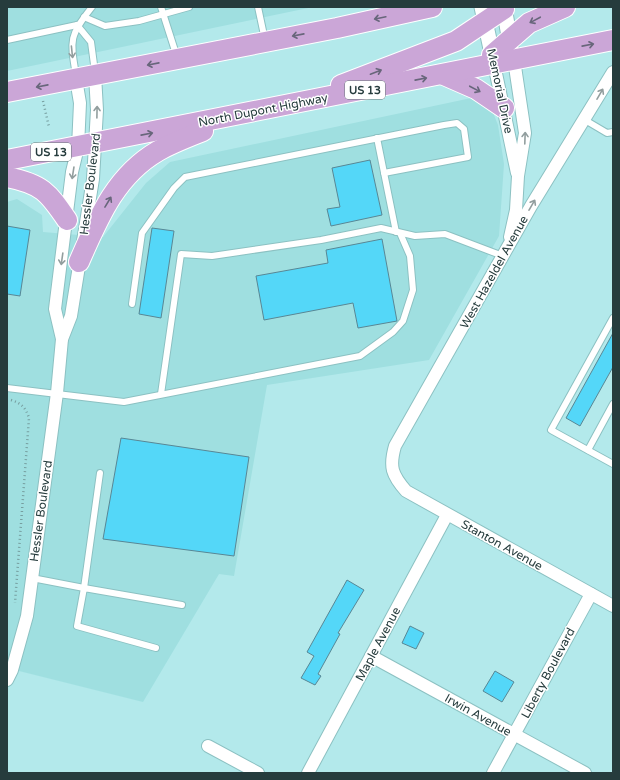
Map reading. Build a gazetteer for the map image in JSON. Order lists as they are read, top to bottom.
{
  "streets": {
    "highway": ["US 13", "North Dupont Highway"],
    "street": [
      "Memorial Drive",
      "Hessler Boulevard",
      "West Hazeldel Avenue",
      "Stanton Avenue",
      "Maple Avenue",
      "Liberty Boulevard",
      "Irwin Avenue"
    ]
  },
  "crossings": [
    ["Memorial Drive", "North Dupont Highway"],
    ["Memorial Drive", "West Hazeldel Avenue"],
    ["North Dupont Highway", "Hessler Boulevard"],
    ["West Hazeldel Avenue", "Stanton Avenue"],
    ["Stanton Avenue", "Maple Avenue"],
    ["Stanton Avenue", "Liberty Boulevard"],
    ["Maple Avenue", "Irwin Avenue"],
    ["Liberty Boulevard", "Irwin Avenue"]
  ],
  "one_way": ["West Hazeldel Avenue"]
}
